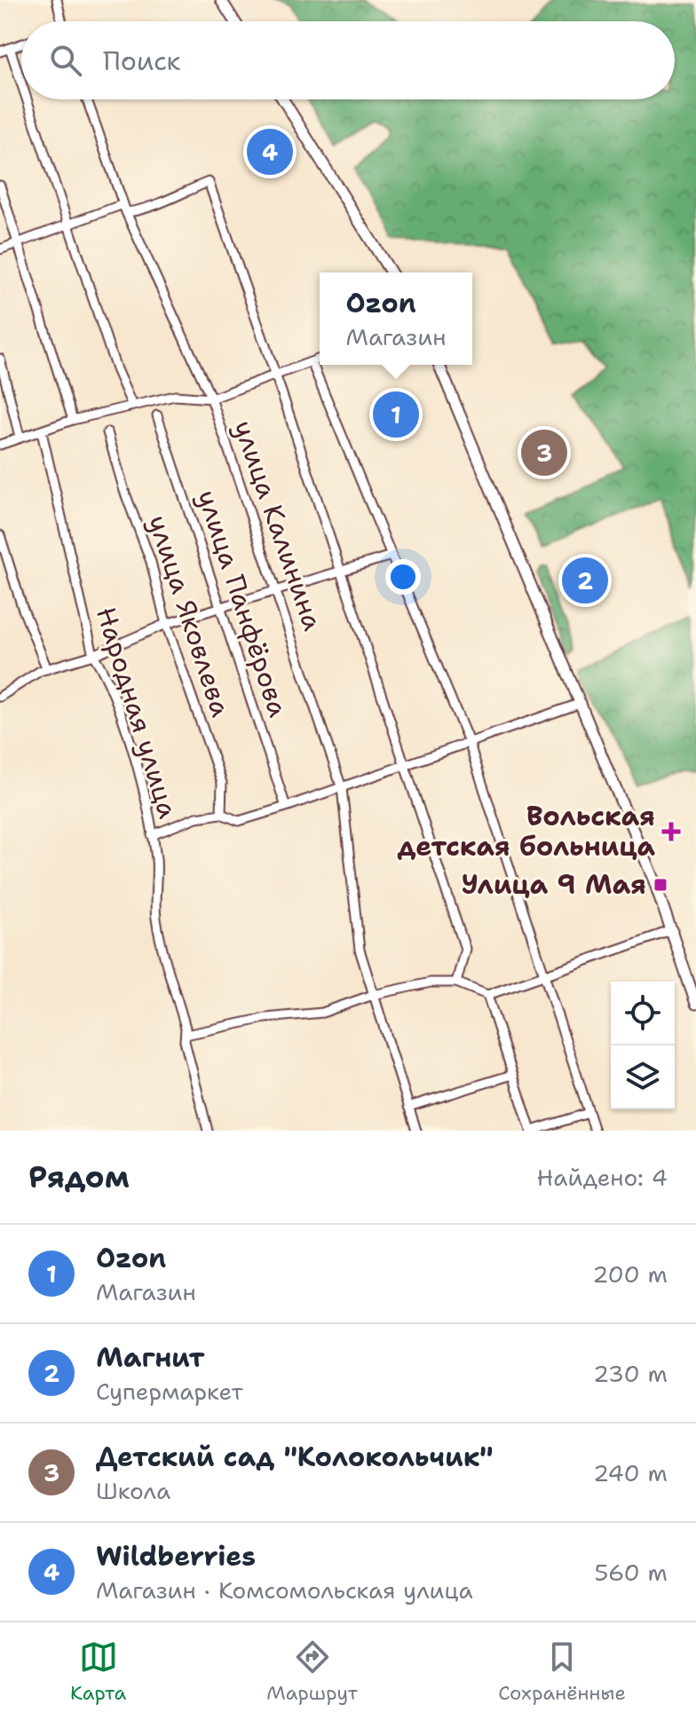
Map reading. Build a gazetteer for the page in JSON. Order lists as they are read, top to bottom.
{
  "streets": {
    "street": [
      "улица Калинина",
      "улица Панфёрова",
      "улица Яковлева",
      "Народная улица"
    ]
  },
  "places": {
    "health": ["Вольская детская больница"],
    "transit": ["Улица 9 Мая"]
  },
  "page": {
    "search": "Поиск",
    "pins": [
      "4",
      "1",
      "3",
      "2"
    ],
    "popup": ["Ozon", "Магазин"],
    "heading": ["Рядом", "Найдено: 4"],
    "list": [
      {
        "mark": "1",
        "name": "Ozon",
        "note": "Магазин",
        "value": "200 m"
      },
      {
        "mark": "2",
        "name": "Магнит",
        "note": "Супермаркет",
        "value": "230 m"
      },
      {
        "mark": "3",
        "name": "Детский сад \"Колокольчик\"",
        "note": "Школа",
        "value": "240 m"
      },
      {
        "mark": "4",
        "name": "Wildberries",
        "note": "Магазин · Комсомольская улица",
        "value": "560 m"
      }
    ],
    "nav": ["Карта", "Маршрут", "Сохранённые"]
  }
}
